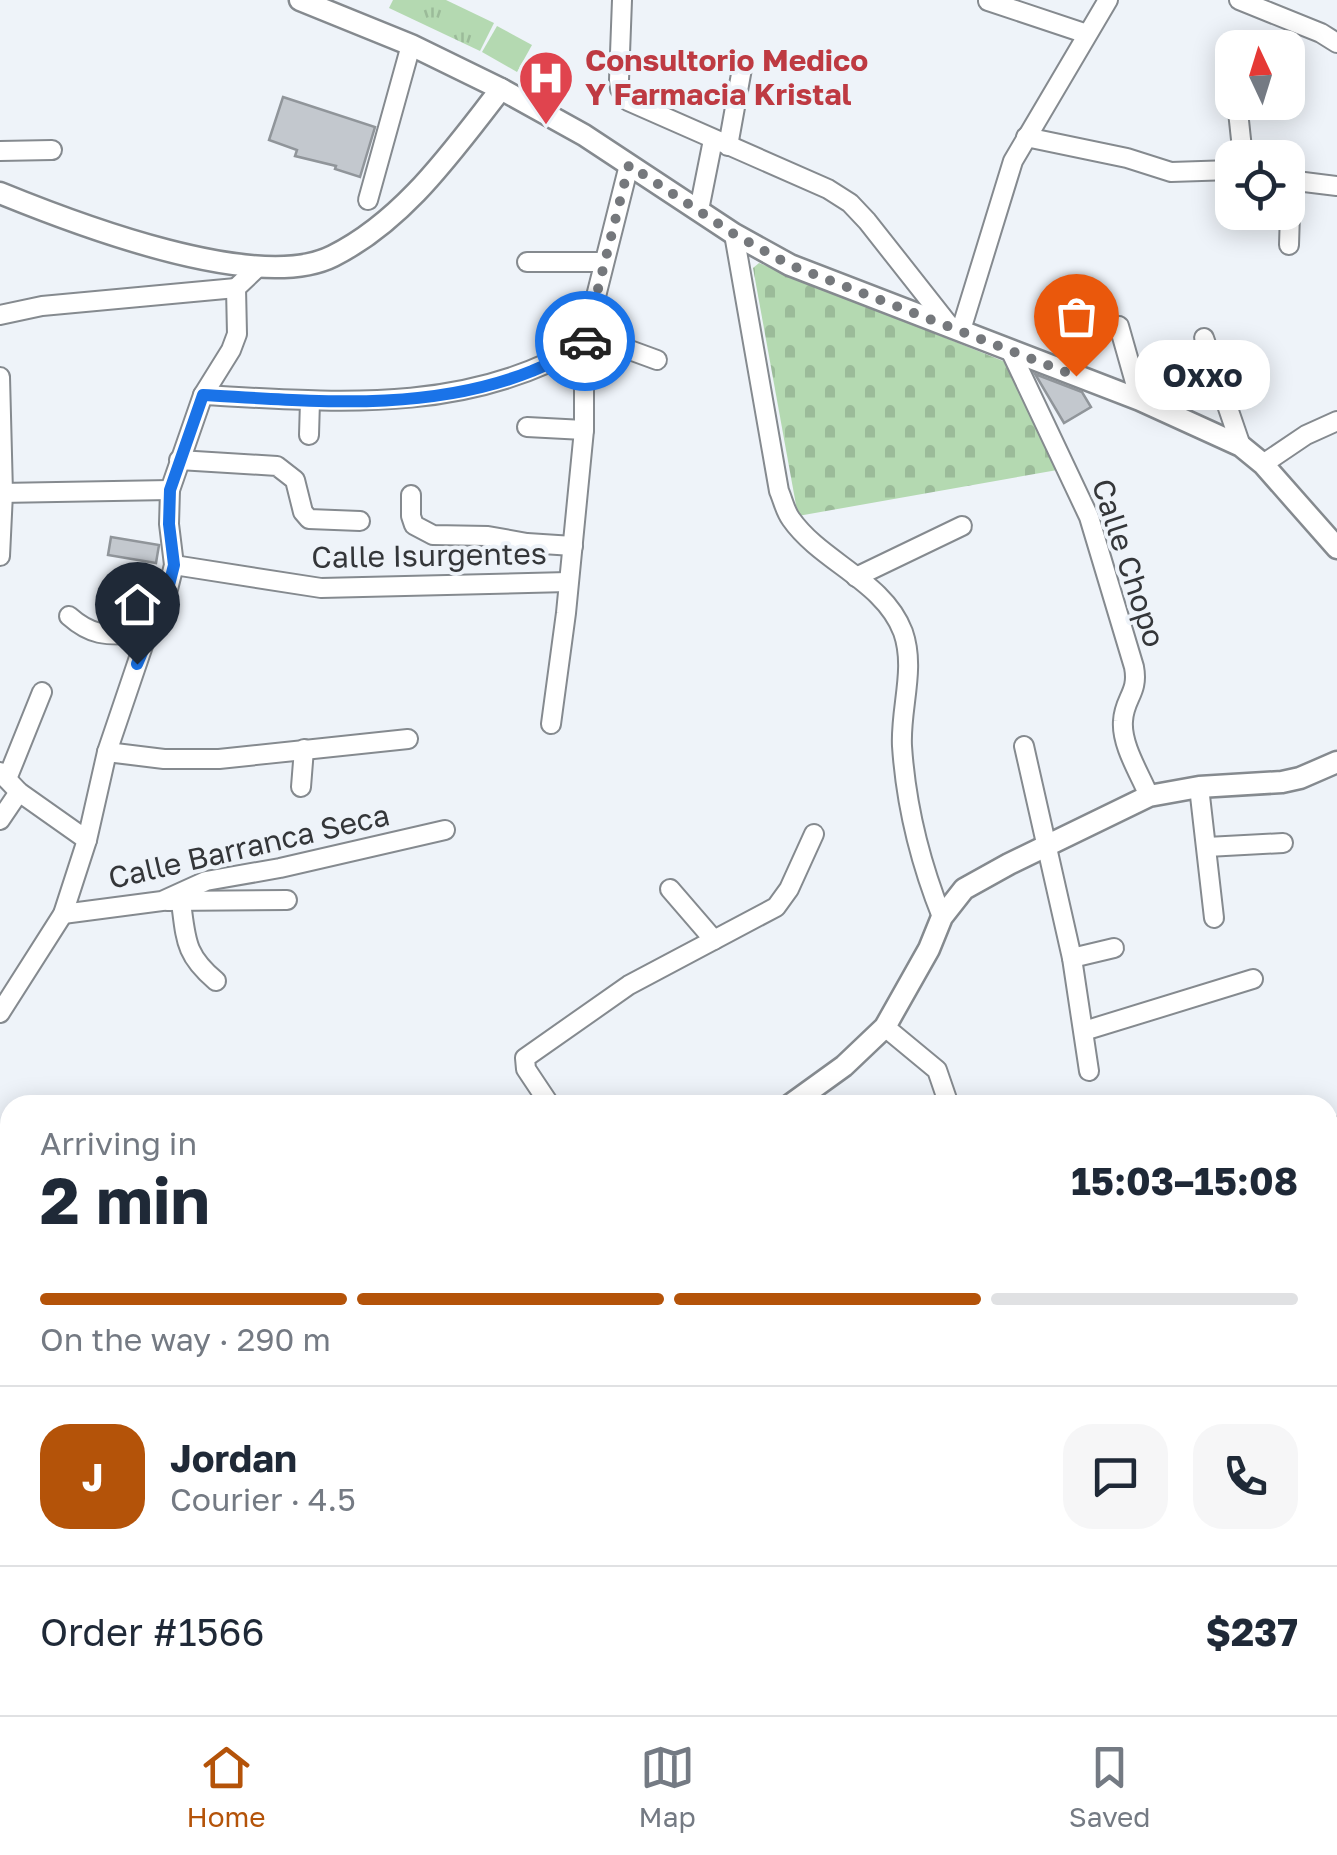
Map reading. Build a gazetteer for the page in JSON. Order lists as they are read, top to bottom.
{
  "streets": {
    "street": ["Calle Isurgentes", "Calle Chopo", "Calle Barranca Seca"]
  },
  "places": {
    "hospital": ["Consultorio Medico Y Farmacia Kristal"],
    "other": ["Oxxo"]
  },
  "north": "top",
  "page": {
    "bubble": "Oxxo",
    "heading": ["2 min", "Arriving in", "15:03–15:08"],
    "panel": [
      "Jordan",
      "Courier · 4.5",
      "Order #1566",
      "$237"
    ],
    "bar": "On the way · 290 m",
    "round": "J",
    "tabs": ["Home", "Map", "Saved"]
  }
}
